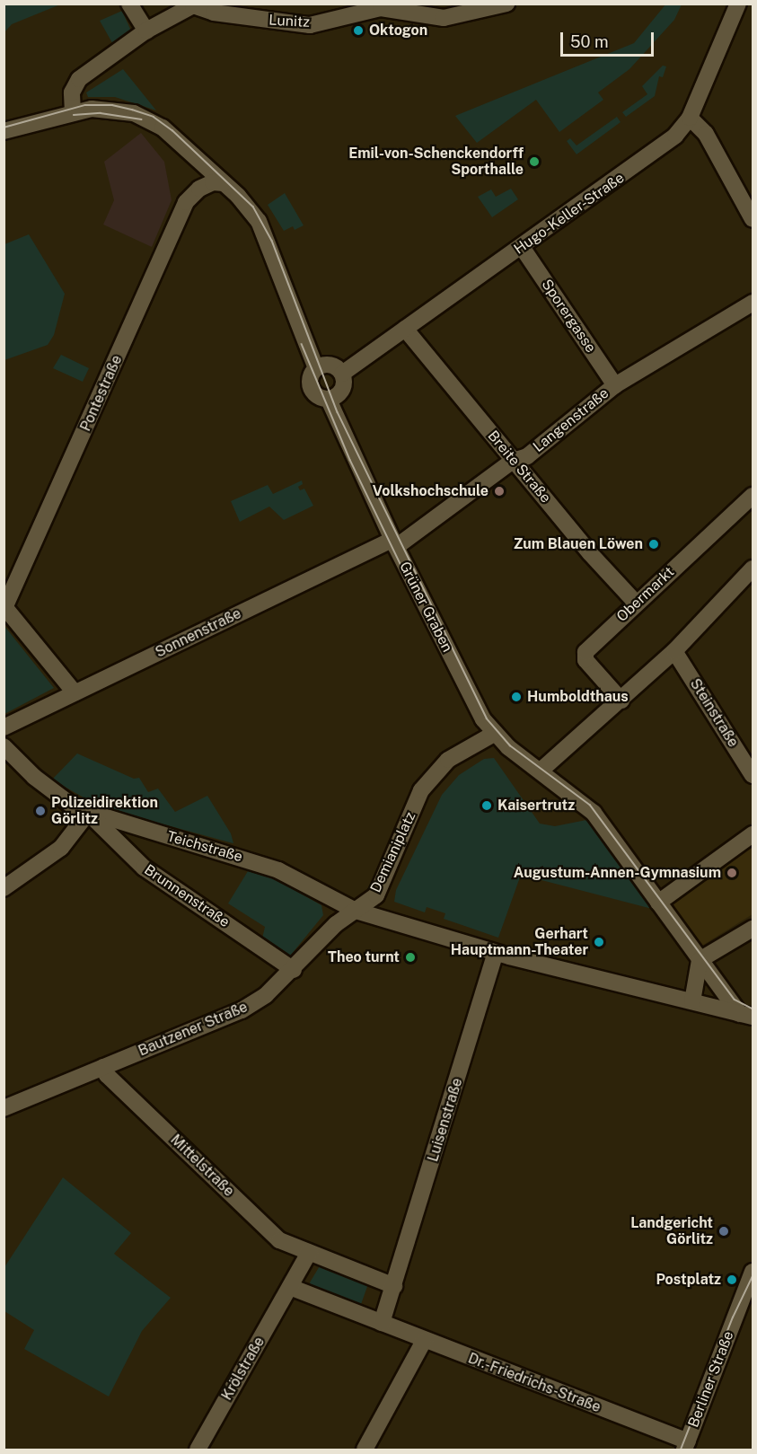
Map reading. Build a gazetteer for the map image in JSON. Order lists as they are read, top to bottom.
{
  "streets": {
    "street": [
      "Lunitz",
      "Hugo-Keller-Straße",
      "Sporergasse",
      "Pontestraße",
      "Langenstraße",
      "Breite Straße",
      "Obermarkt",
      "Grüner Graben",
      "Sonnenstraße",
      "Steinstraße",
      "Teichstraße",
      "Demianiplatz",
      "Brunnenstraße",
      "Bautzener Straße",
      "Luisenstraße",
      "Mittelstraße",
      "Krölstraße",
      "Berliner Straße",
      "Dr.-Friedrichs-Straße"
    ]
  },
  "crossings": [
    ["Hugo-Keller-Straße", "Sporergasse"],
    ["Hugo-Keller-Straße", "Breite Straße"],
    ["Hugo-Keller-Straße", "Grüner Graben"],
    ["Sporergasse", "Langenstraße"],
    ["Langenstraße", "Breite Straße"],
    ["Langenstraße", "Grüner Graben"],
    ["Langenstraße", "Sonnenstraße"],
    ["Breite Straße", "Obermarkt"],
    ["Grüner Graben", "Sonnenstraße"],
    ["Grüner Graben", "Demianiplatz"],
    ["Teichstraße", "Demianiplatz"],
    ["Teichstraße", "Brunnenstraße"],
    ["Teichstraße", "Bautzener Straße"],
    ["Demianiplatz", "Bautzener Straße"],
    ["Brunnenstraße", "Bautzener Straße"],
    ["Bautzener Straße", "Mittelstraße"],
    ["Luisenstraße", "Mittelstraße"],
    ["Luisenstraße", "Dr.-Friedrichs-Straße"],
    ["Mittelstraße", "Krölstraße"],
    ["Krölstraße", "Dr.-Friedrichs-Straße"],
    ["Berliner Straße", "Dr.-Friedrichs-Straße"]
  ],
  "places": [
    "Oktogon",
    "Emil-von-Schenckendorff Sporthalle",
    "Volkshochschule",
    "Zum Blauen Löwen",
    "Humboldthaus",
    "Kaisertrutz",
    "Polizeidirektion Görlitz",
    "Augustum-Annen-Gymnasium",
    "Gerhart Hauptmann-Theater",
    "Theo turnt",
    "Landgericht Görlitz",
    "Postplatz"
  ],
  "scale_bar": "50 m"
}
